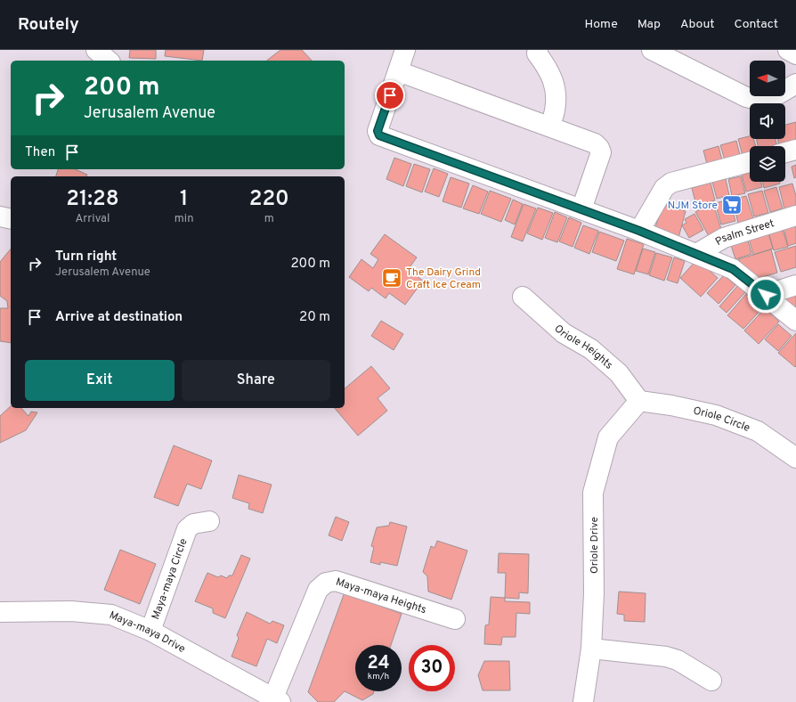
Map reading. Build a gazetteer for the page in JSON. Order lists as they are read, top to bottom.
{
  "streets": {
    "street": [
      "Psalm Street",
      "Oriole Heights",
      "Oriole Circle",
      "Oriole Drive",
      "Maya-maya Circle",
      "Maya-maya Heights",
      "Maya-maya Drive"
    ]
  },
  "crossings": [
    ["Oriole Heights", "Oriole Circle"],
    ["Oriole Heights", "Oriole Drive"],
    ["Oriole Circle", "Oriole Drive"],
    ["Maya-maya Circle", "Maya-maya Drive"],
    ["Maya-maya Heights", "Maya-maya Drive"]
  ],
  "places": {
    "supermarket": ["NJM Store"],
    "cafe": ["The Dairy Grind Craft Ice Cream"]
  },
  "north": "left",
  "page": {
    "header": "Routely",
    "nav": [
      "Home",
      "Map",
      "About",
      "Contact"
    ],
    "turn": ["200 m", "Jerusalem Avenue"],
    "then": "Then",
    "eta": [
      "21:28",
      "Arrival",
      "1",
      "min",
      "220",
      "m"
    ],
    "list": [
      {
        "name": "Turn right",
        "note": "Jerusalem Avenue",
        "value": "200 m"
      },
      {
        "name": "Arrive at destination",
        "value": "20 m"
      }
    ],
    "buttons": ["Exit", "Share"],
    "speed": "24 km/h",
    "limit": "30"
  }
}
